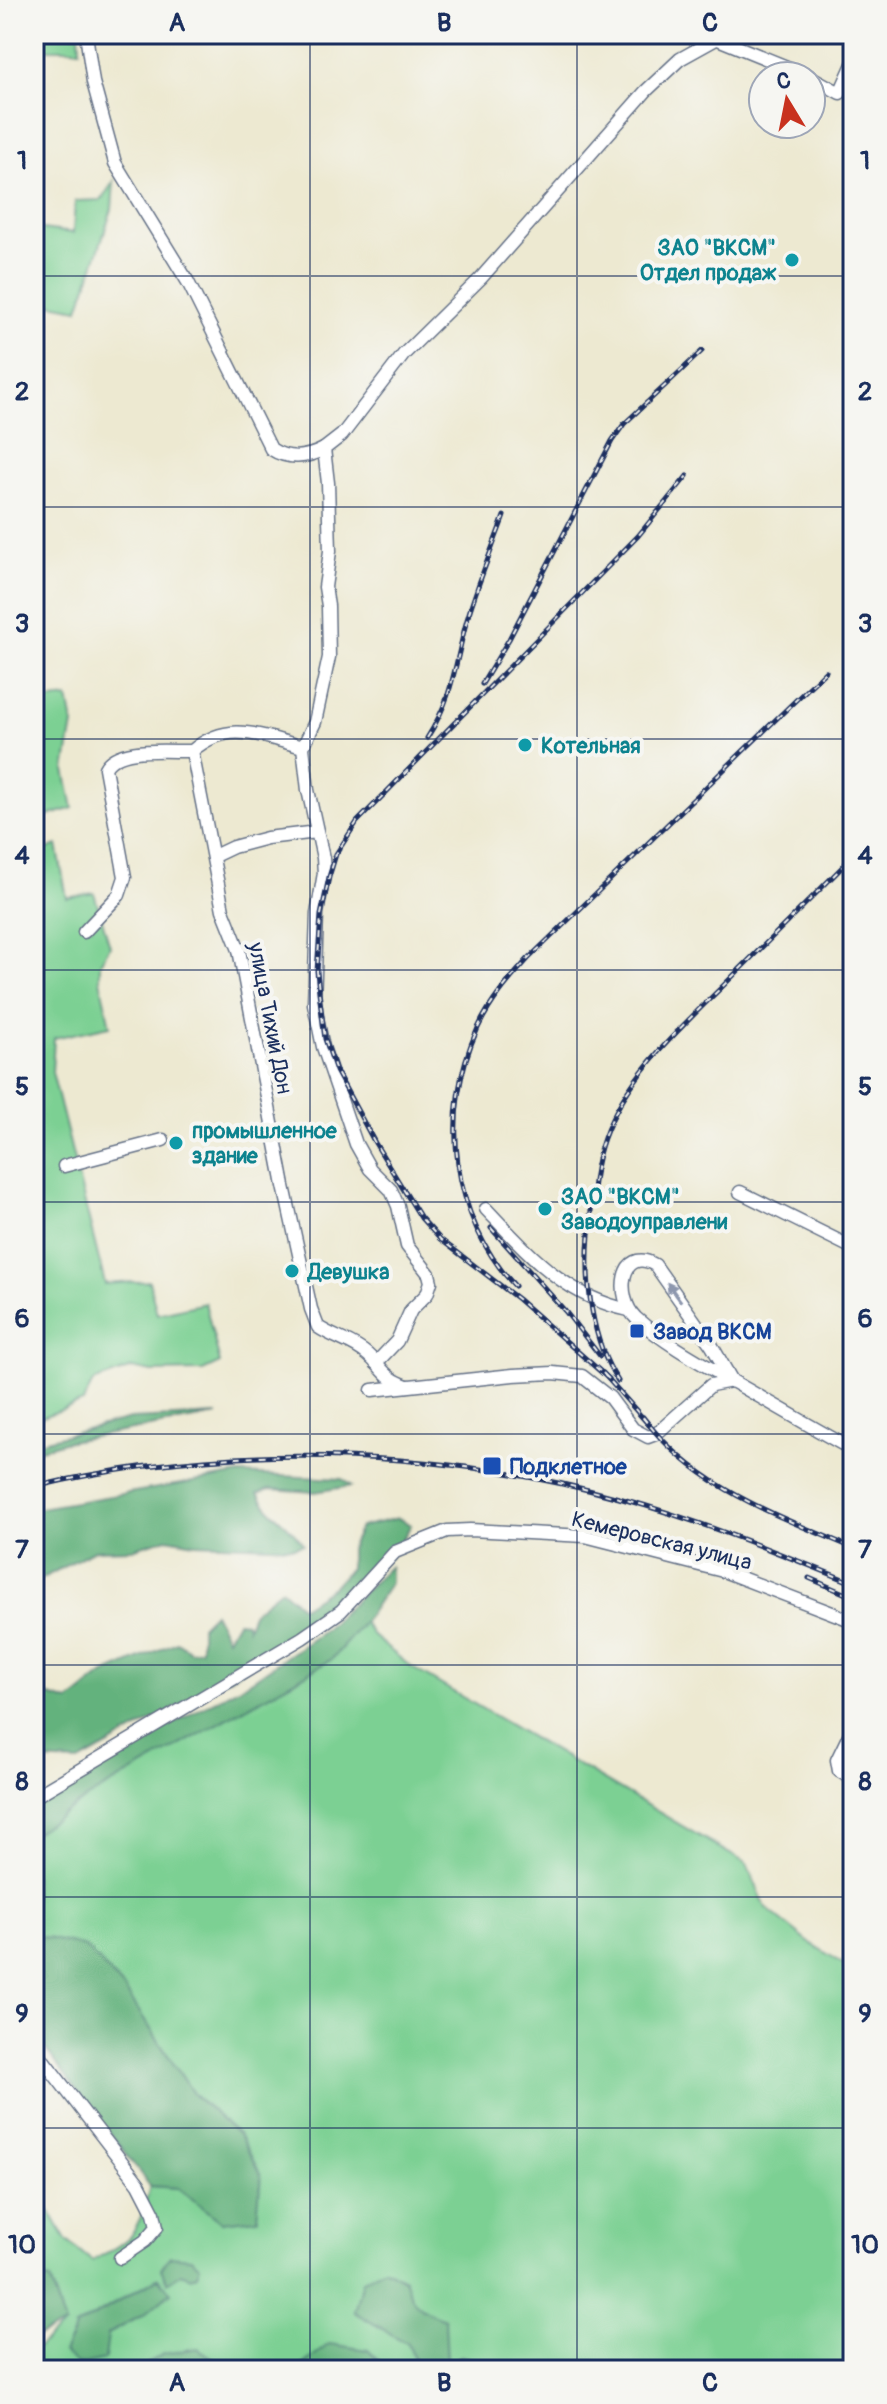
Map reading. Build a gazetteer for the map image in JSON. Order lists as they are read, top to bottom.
{
  "streets": {
    "street": ["улица Тихий Дон", "Кемеровская улица"]
  },
  "places": {
    "other": [
      "ЗАО \"ВКСМ\" Отдел продаж",
      "Котельная",
      "промышленное здание",
      "ЗАО \"ВКСМ\" Заводоуправлени",
      "Девушка"
    ],
    "transit": ["Завод ВКСМ", "Подклетное"]
  },
  "north": "top",
  "grid": {
    "columns": ["A", "B", "C"],
    "rows": [
      "1",
      "2",
      "3",
      "4",
      "5",
      "6",
      "7",
      "8",
      "9",
      "10"
    ]
  }
}
